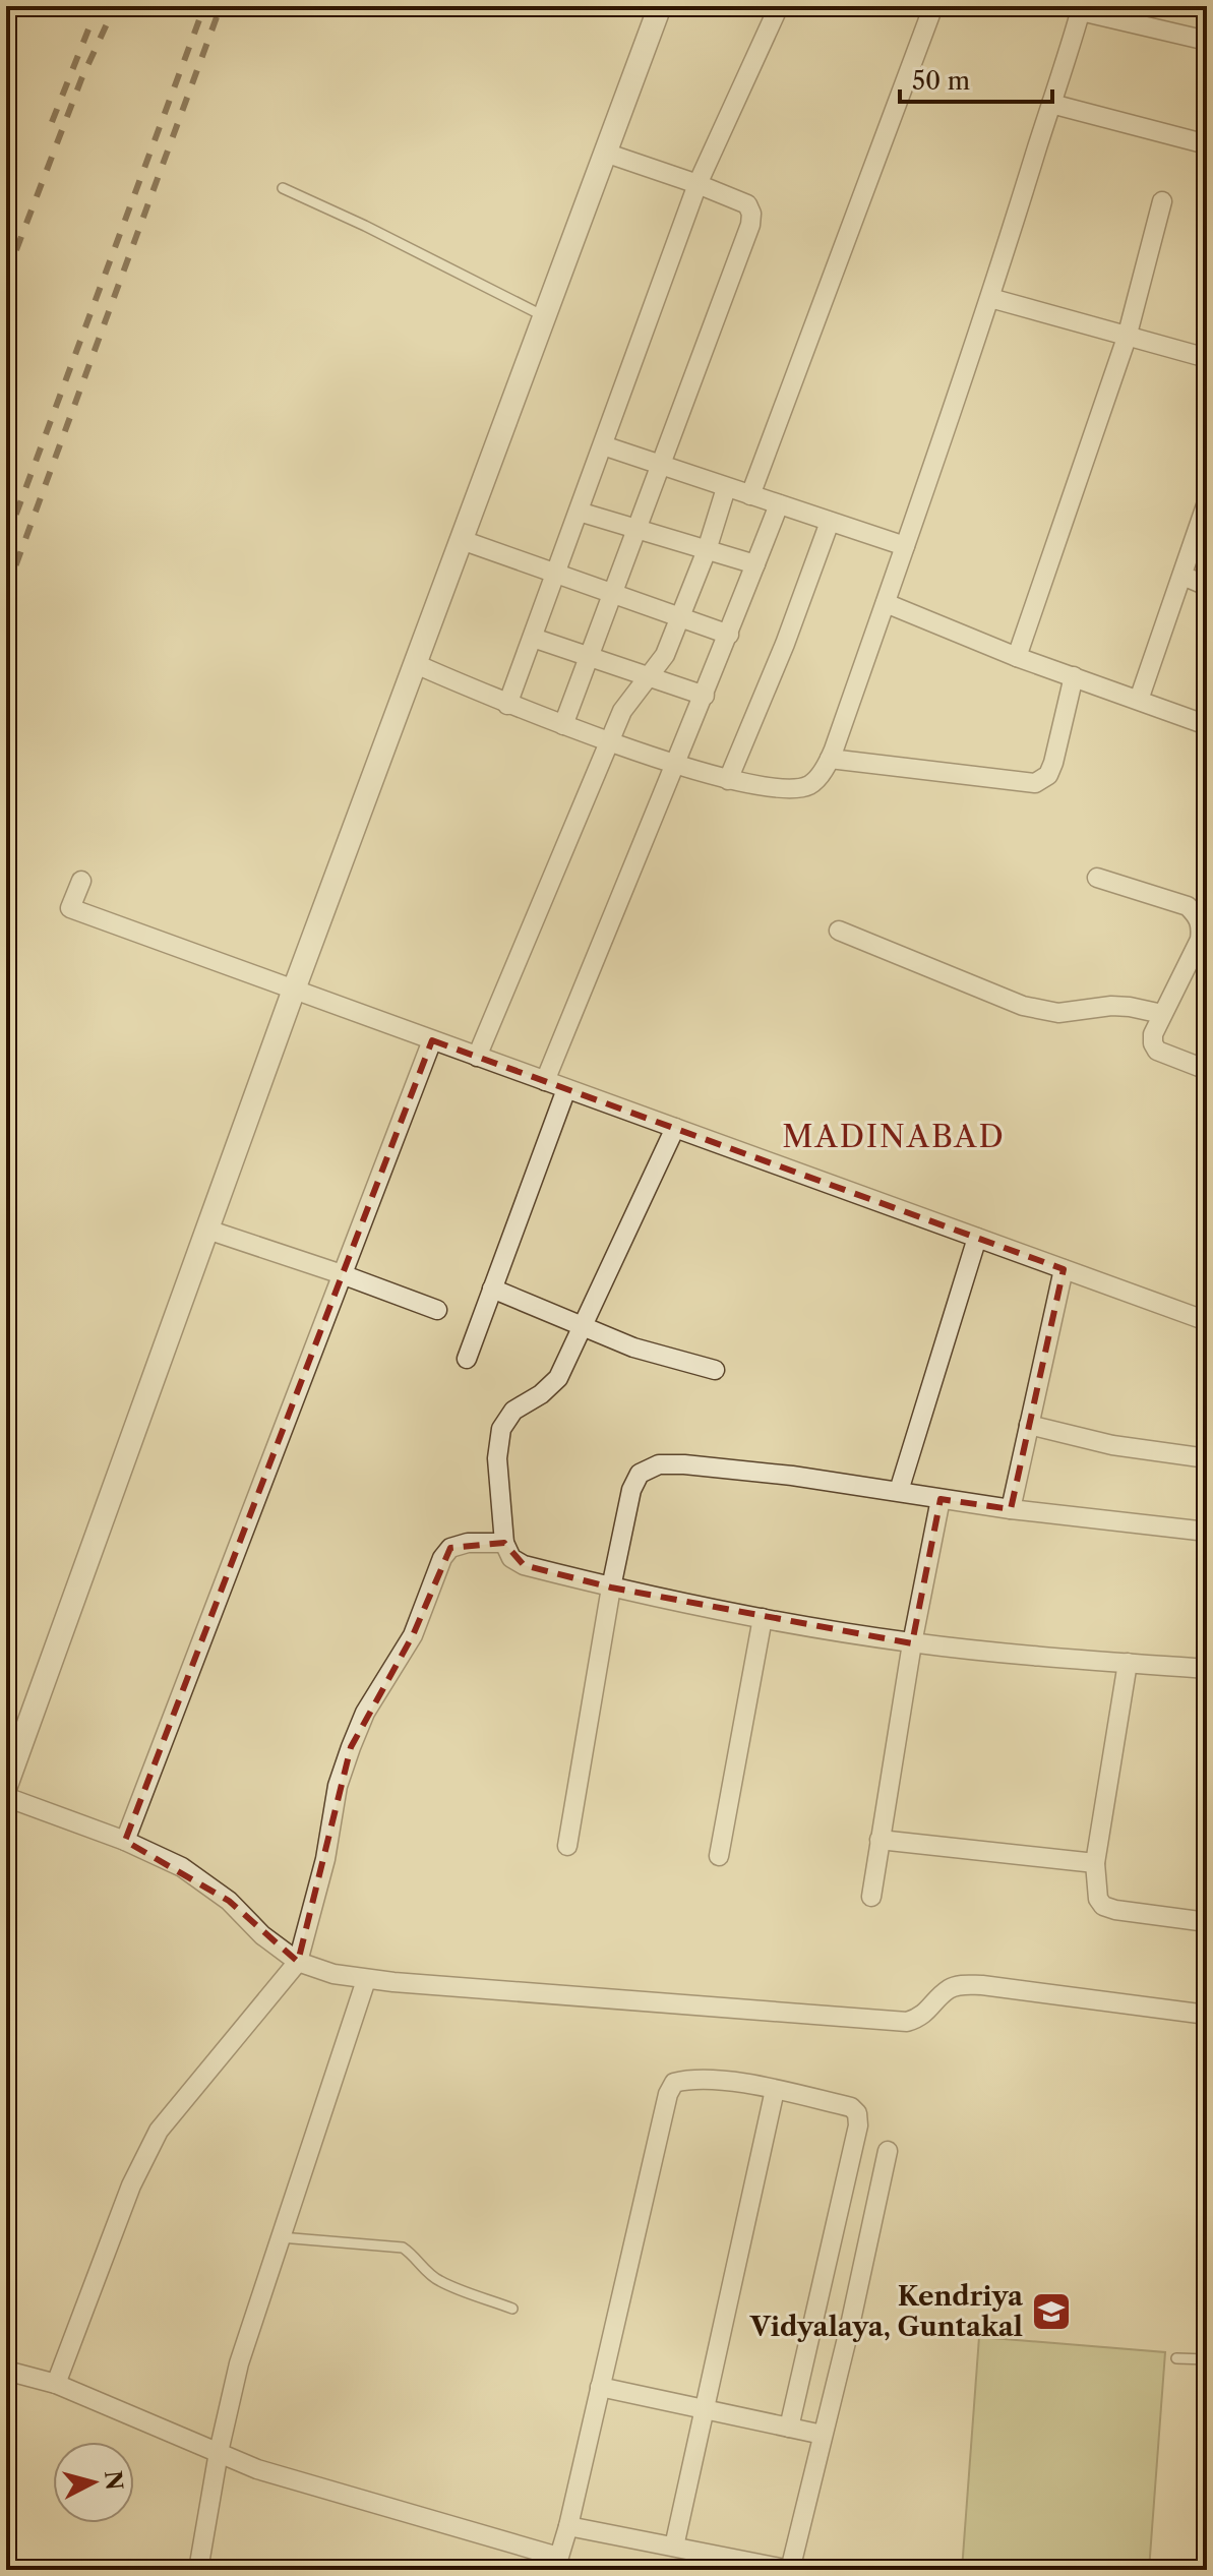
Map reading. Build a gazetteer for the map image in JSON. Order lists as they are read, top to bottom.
{
  "districts": ["MADINABAD"],
  "places": {
    "school or university": ["Kendriya Vidyalaya, Guntakal"]
  },
  "scale_bar": "50 m",
  "north": "right"
}
